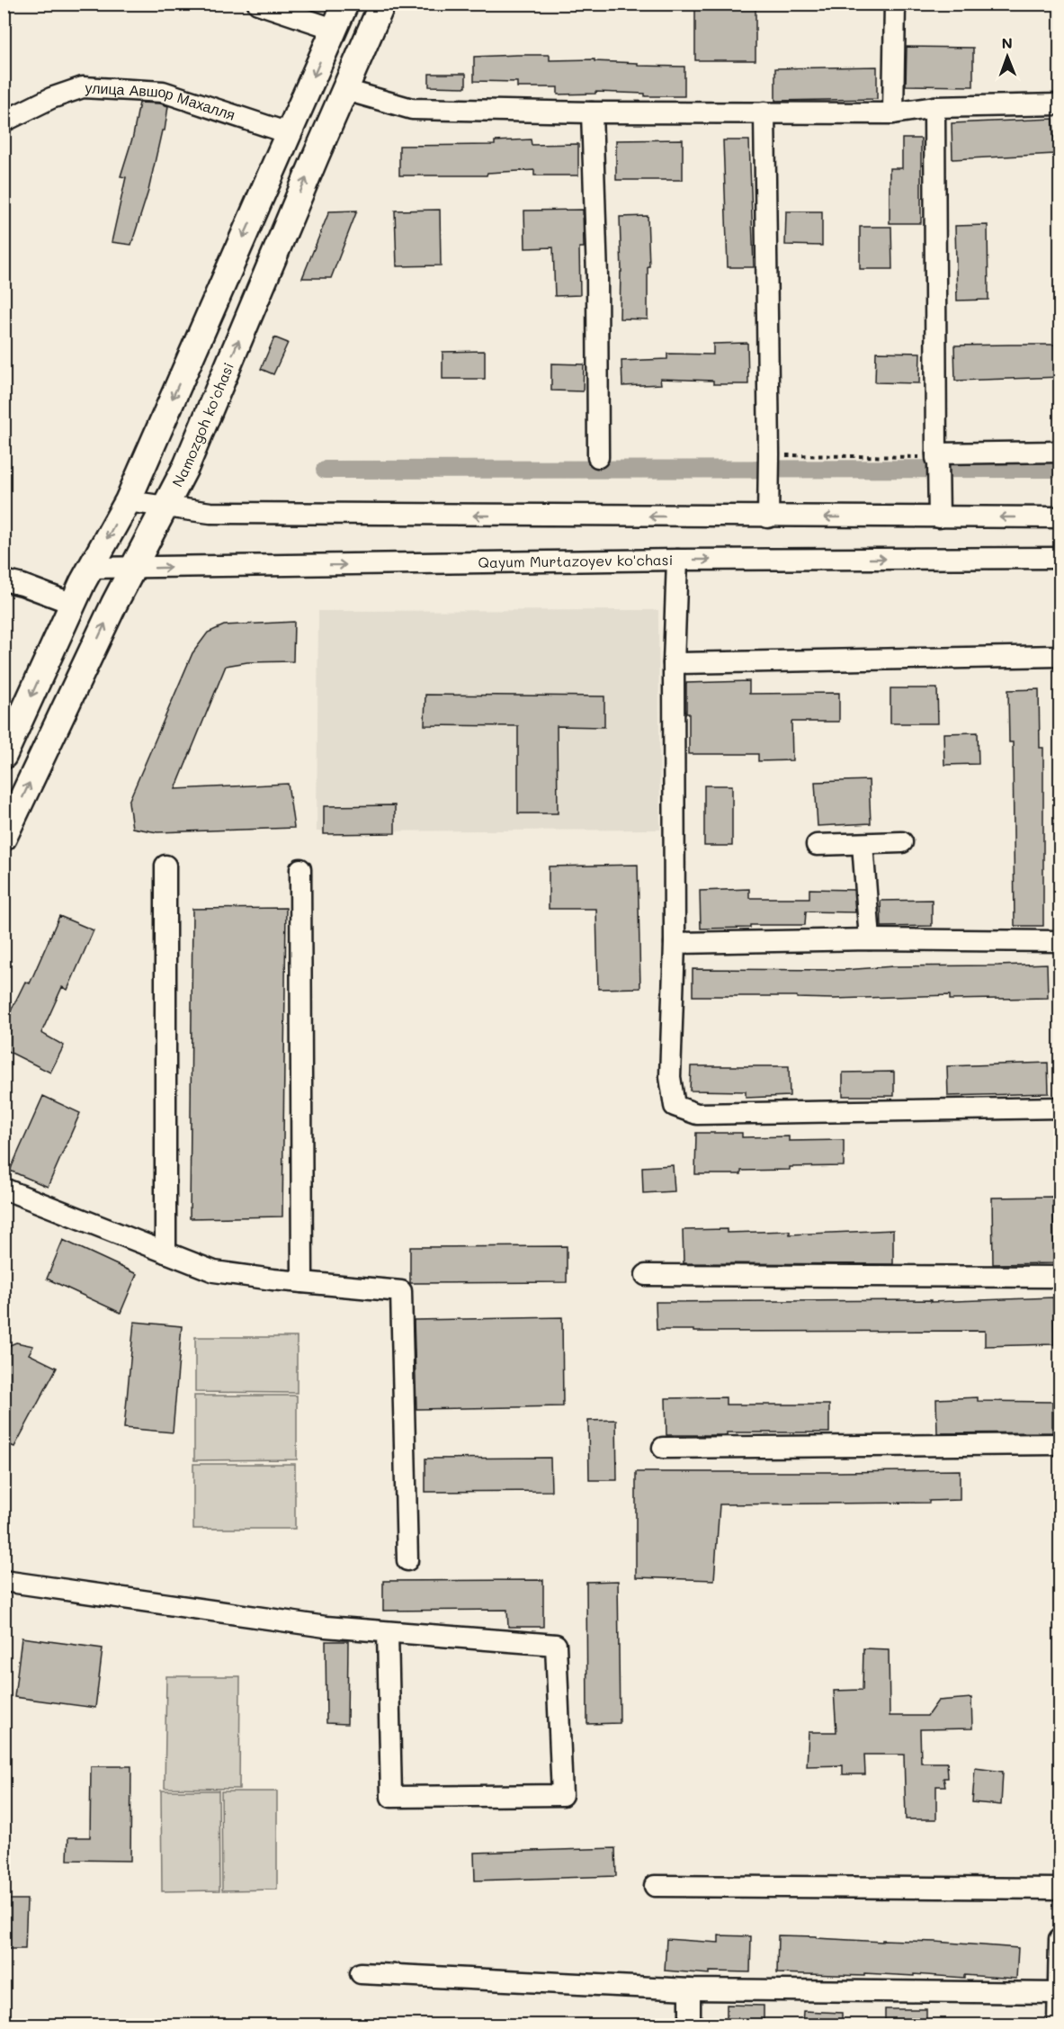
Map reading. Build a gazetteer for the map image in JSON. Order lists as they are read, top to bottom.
{
  "streets": {
    "main road": ["Namozgoh ko'chasi"],
    "street": ["улица Авшор Махалля", "Qayum Murtazoyev ko'chasi"]
  },
  "crossings": [
    ["Namozgoh ko'chasi", "Qayum Murtazoyev ko'chasi"]
  ],
  "north": "top"
}
